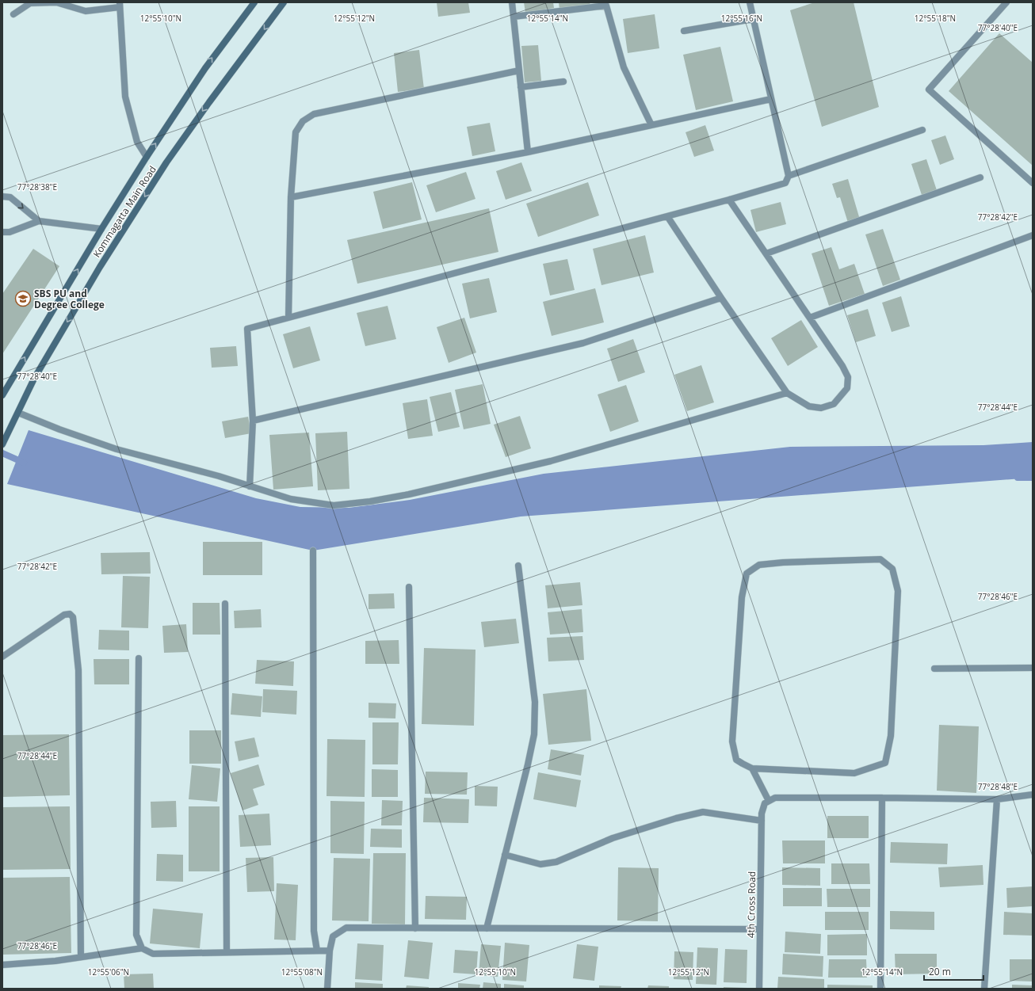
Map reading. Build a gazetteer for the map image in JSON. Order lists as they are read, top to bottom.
{
  "streets": {
    "main road": ["Kommagatta Main Road"],
    "street": ["4th Cross Road"]
  },
  "places": {
    "school or university": ["SBS PU and Degree College"]
  },
  "scale_bar": "20 m",
  "coordinates": [
    "12°55'10\"N",
    "12°55'12\"N",
    "12°55'14\"N",
    "12°55'16\"N",
    "12°55'18\"N",
    "77°28'40\"E",
    "77°28'38\"E",
    "77°28'42\"E",
    "77°28'44\"E",
    "77°28'46\"E",
    "77°28'48\"E",
    "12°55'06\"N",
    "12°55'08\"N"
  ]
}
